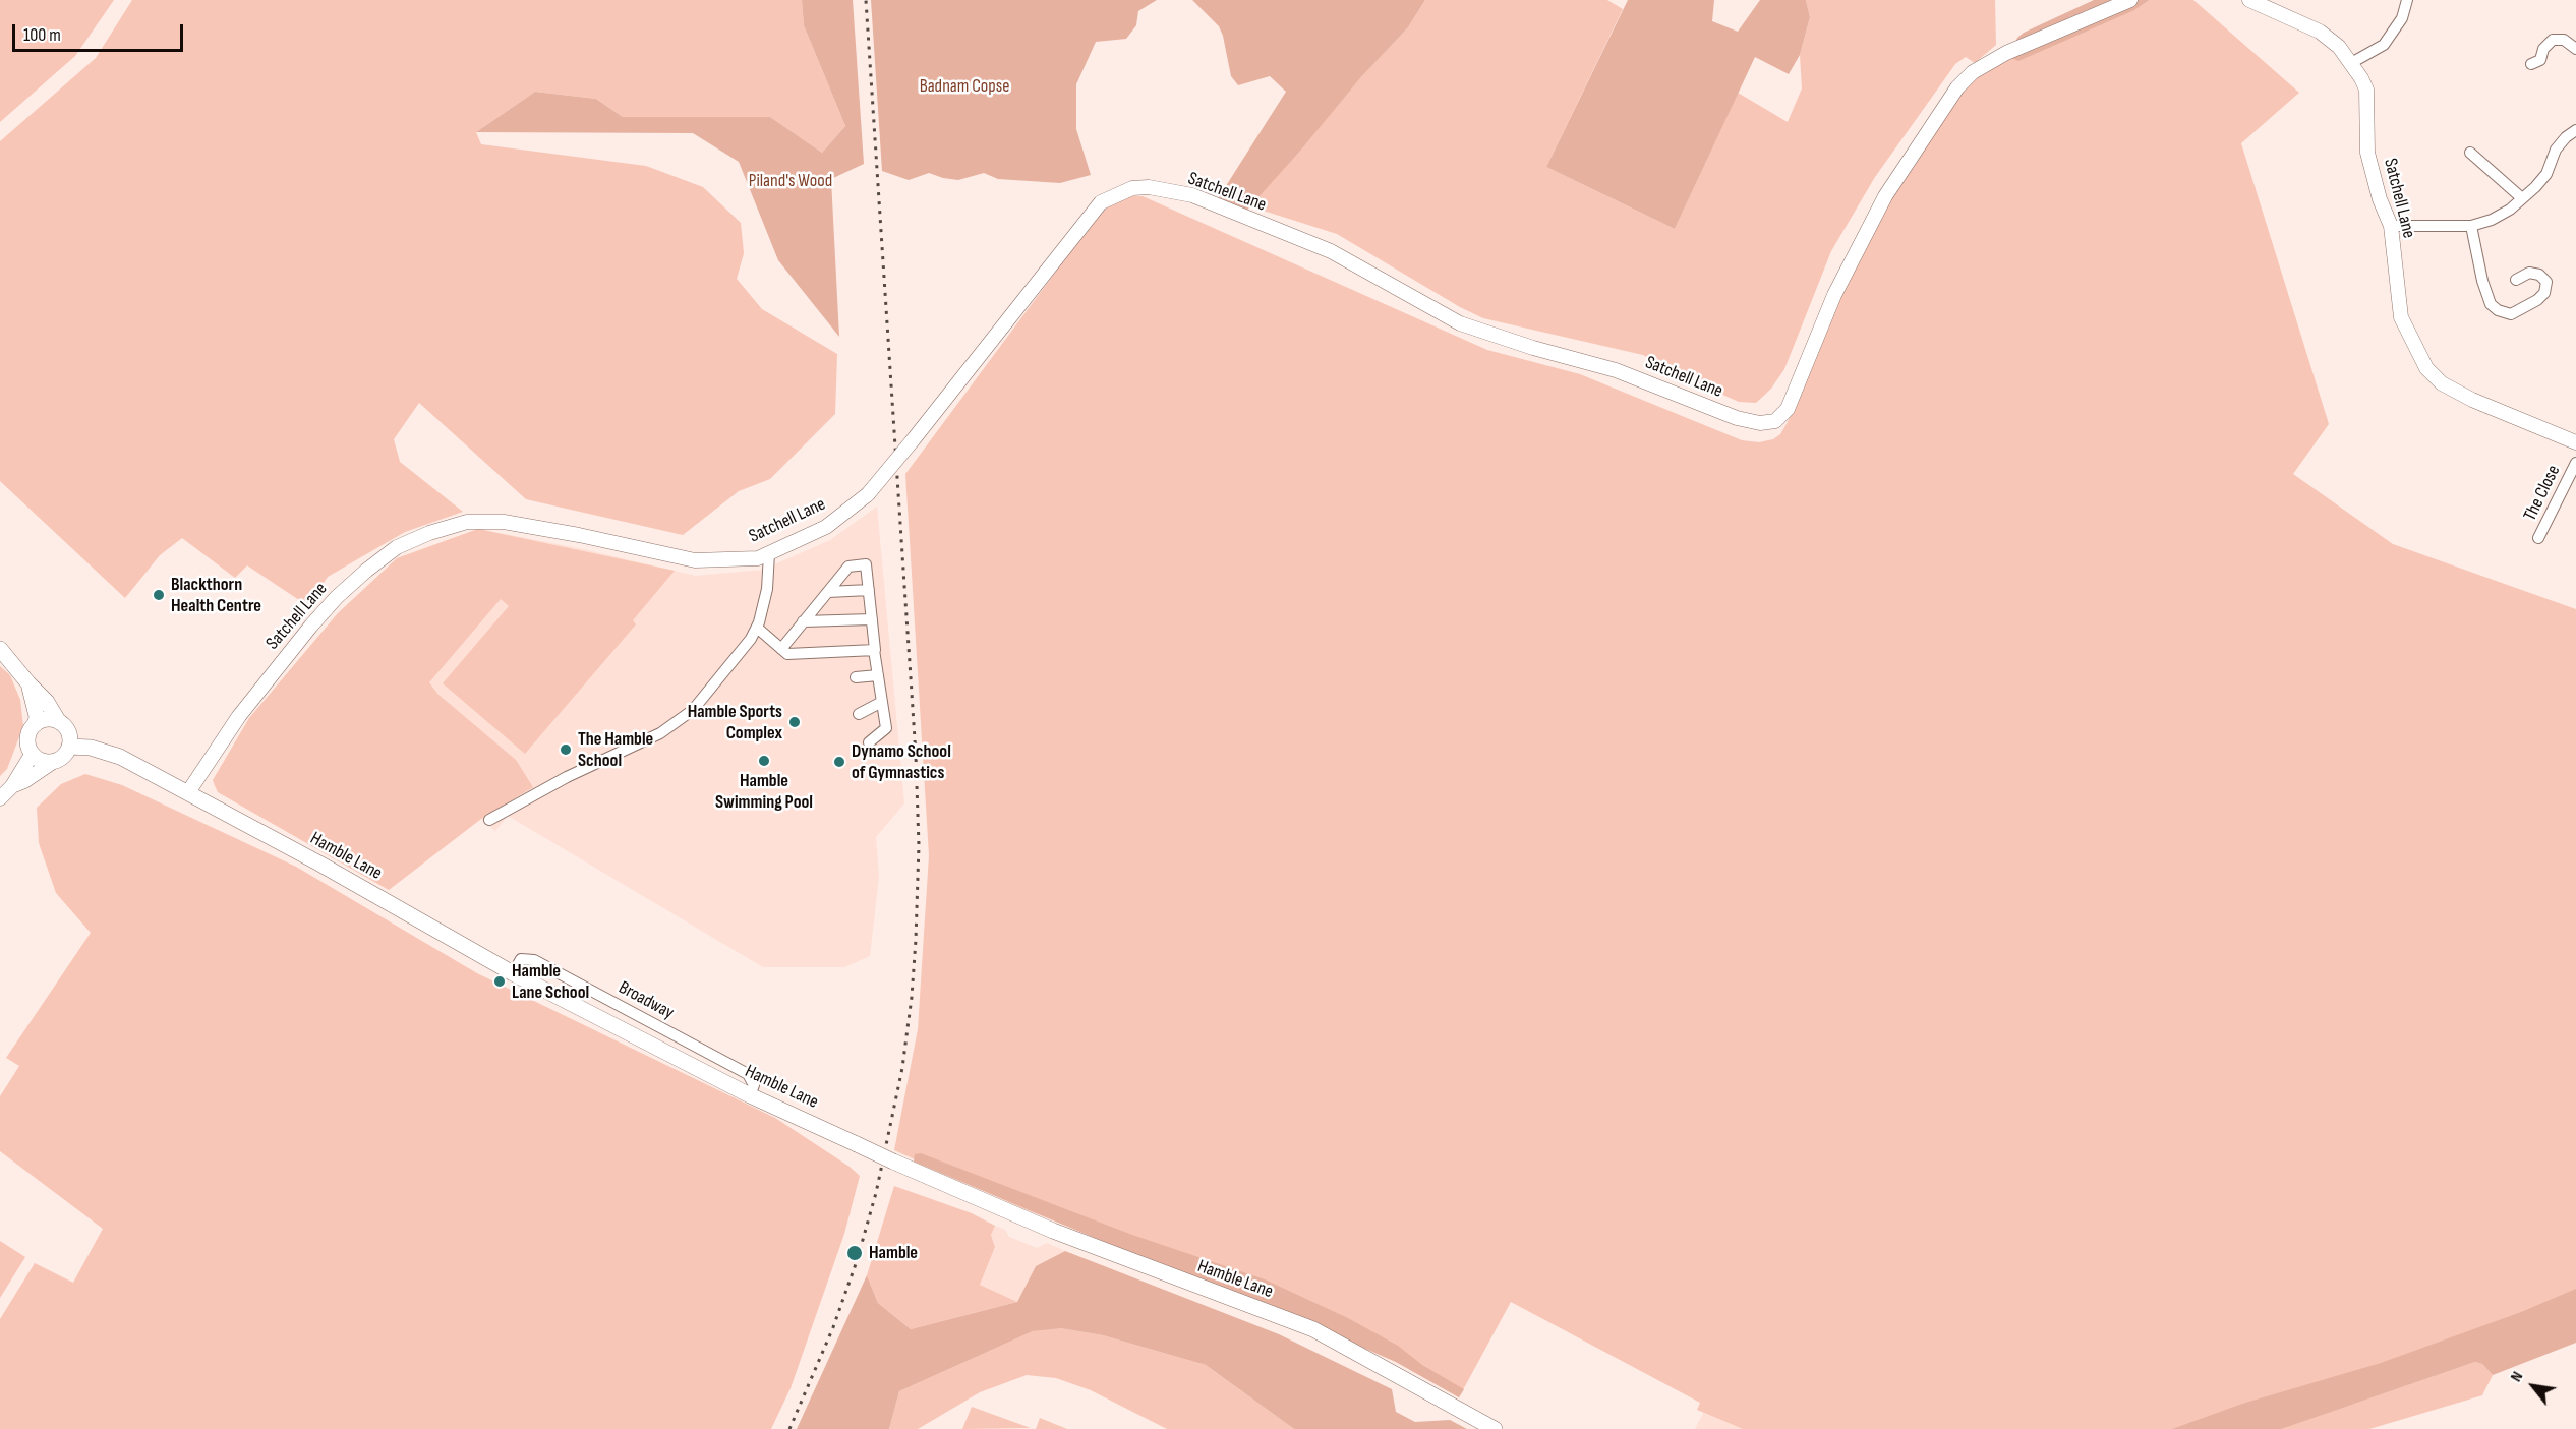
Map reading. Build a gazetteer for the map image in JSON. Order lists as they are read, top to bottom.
{
  "streets": {
    "main road": ["Hamble Lane"],
    "street": ["Satchell Lane", "The Close", "Broadway"]
  },
  "crossings": [
    ["Satchell Lane", "Hamble Lane"],
    ["Hamble Lane", "Broadway"]
  ],
  "parks": ["Badnam Copse", "Piland's Wood"],
  "places": [
    "Blackthorn Health Centre",
    "Hamble Sports Complex",
    "The Hamble School",
    "Hamble Swimming Pool",
    "Dynamo School of Gymnastics",
    "Hamble Lane School",
    "Hamble"
  ],
  "scale_bar": "100 m",
  "north": "top left"
}
